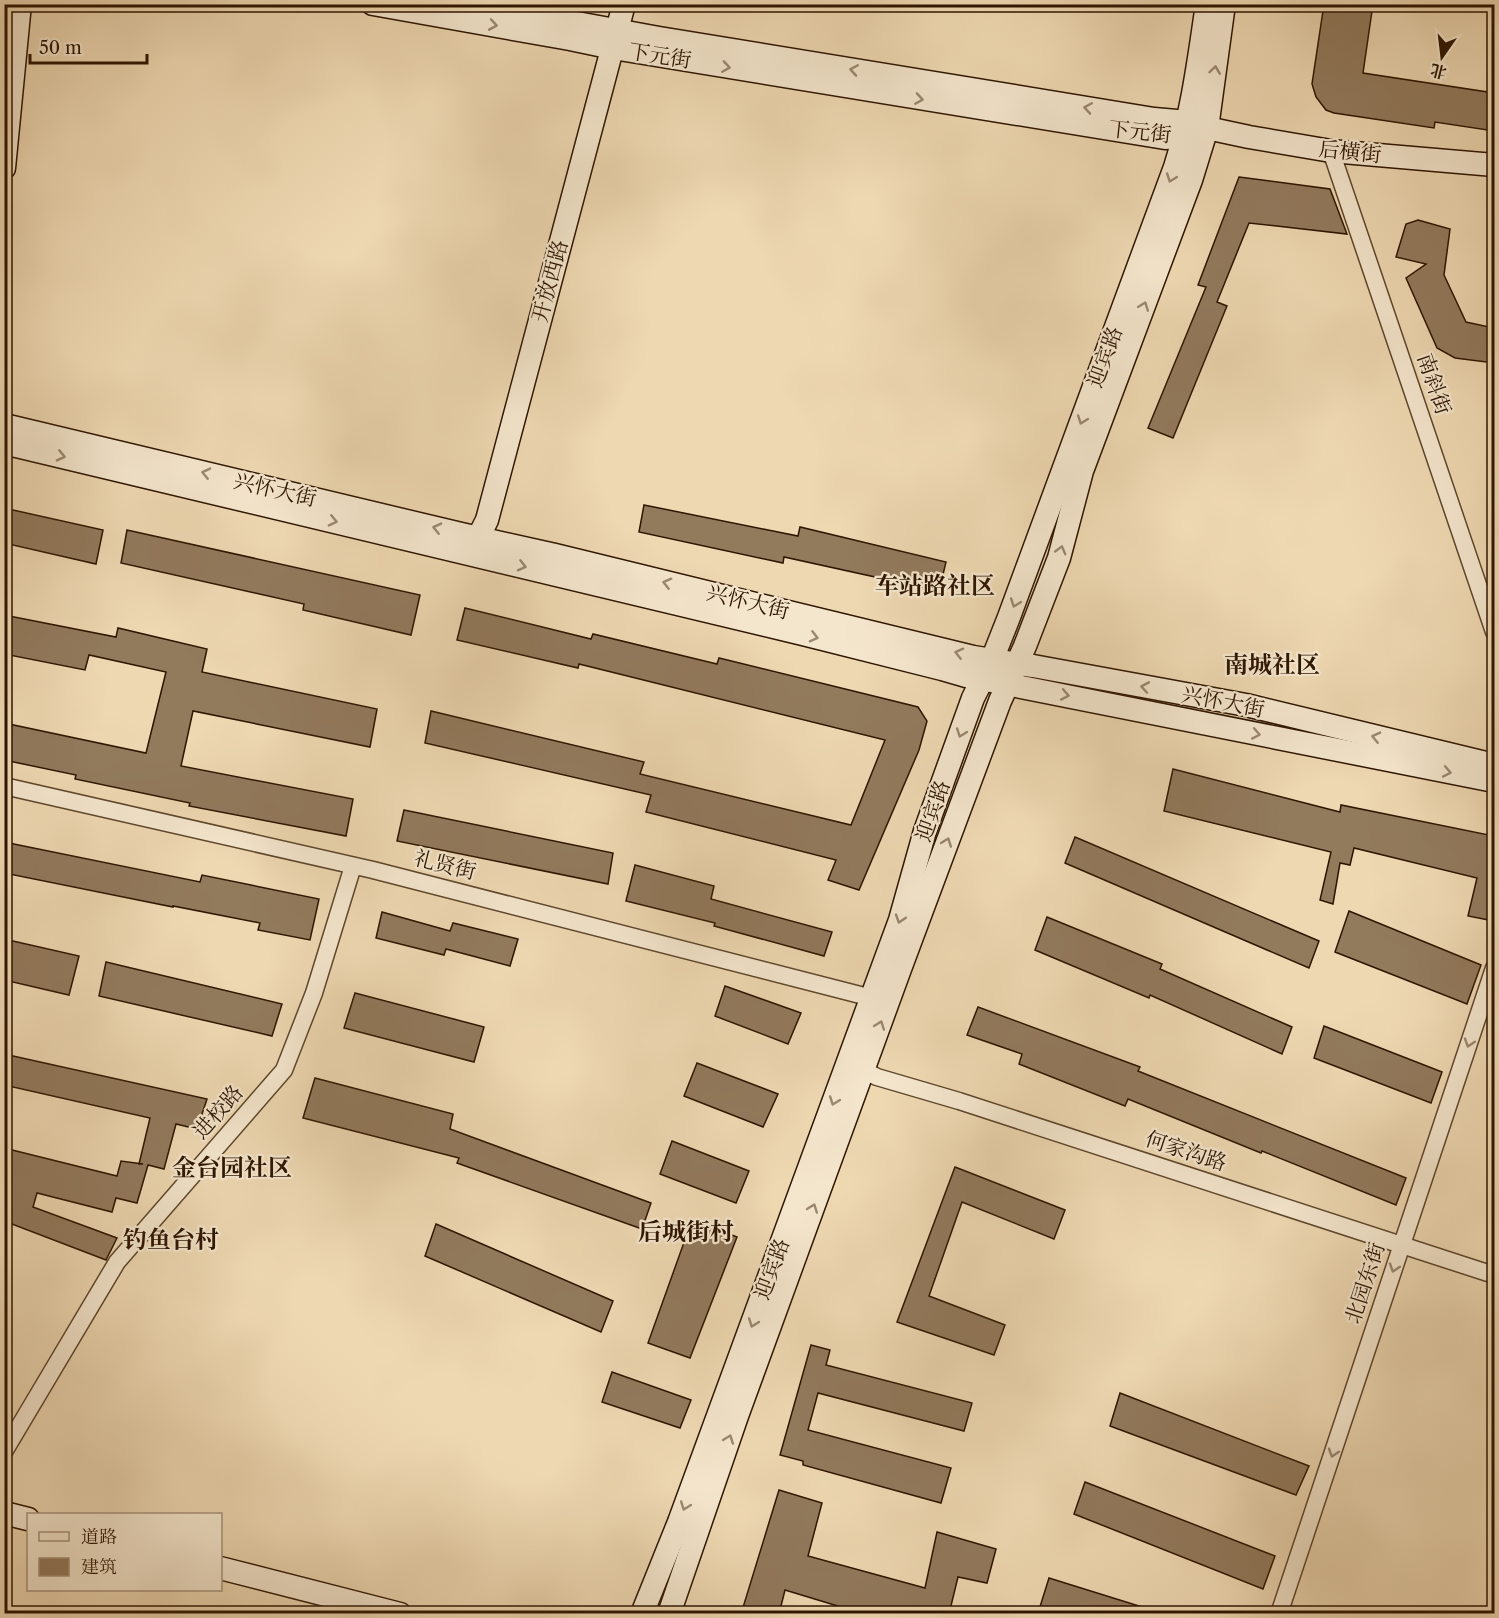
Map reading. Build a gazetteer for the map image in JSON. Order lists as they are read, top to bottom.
{
  "streets": {
    "main road": [
      "下元街",
      "后横街",
      "开放西路",
      "迎宾路",
      "兴怀大街"
    ],
    "street": [
      "南斜街",
      "礼贤街",
      "进校路",
      "何家沟路",
      "北园东街"
    ]
  },
  "crossings": [
    ["下元街", "后横街"],
    ["下元街", "开放西路"],
    ["下元街", "迎宾路"],
    ["后横街", "迎宾路"],
    ["后横街", "南斜街"],
    ["开放西路", "兴怀大街"],
    ["迎宾路", "兴怀大街"],
    ["迎宾路", "礼贤街"],
    ["迎宾路", "何家沟路"],
    ["礼贤街", "进校路"],
    ["何家沟路", "北园东街"]
  ],
  "one_way": ["北园东街"],
  "districts": [
    "车站路社区",
    "南城社区",
    "金台园社区",
    "后城街村",
    "钓鱼台村"
  ],
  "legend": ["道路", "建筑"],
  "scale_bar": "50 m",
  "north": "bottom"
}
